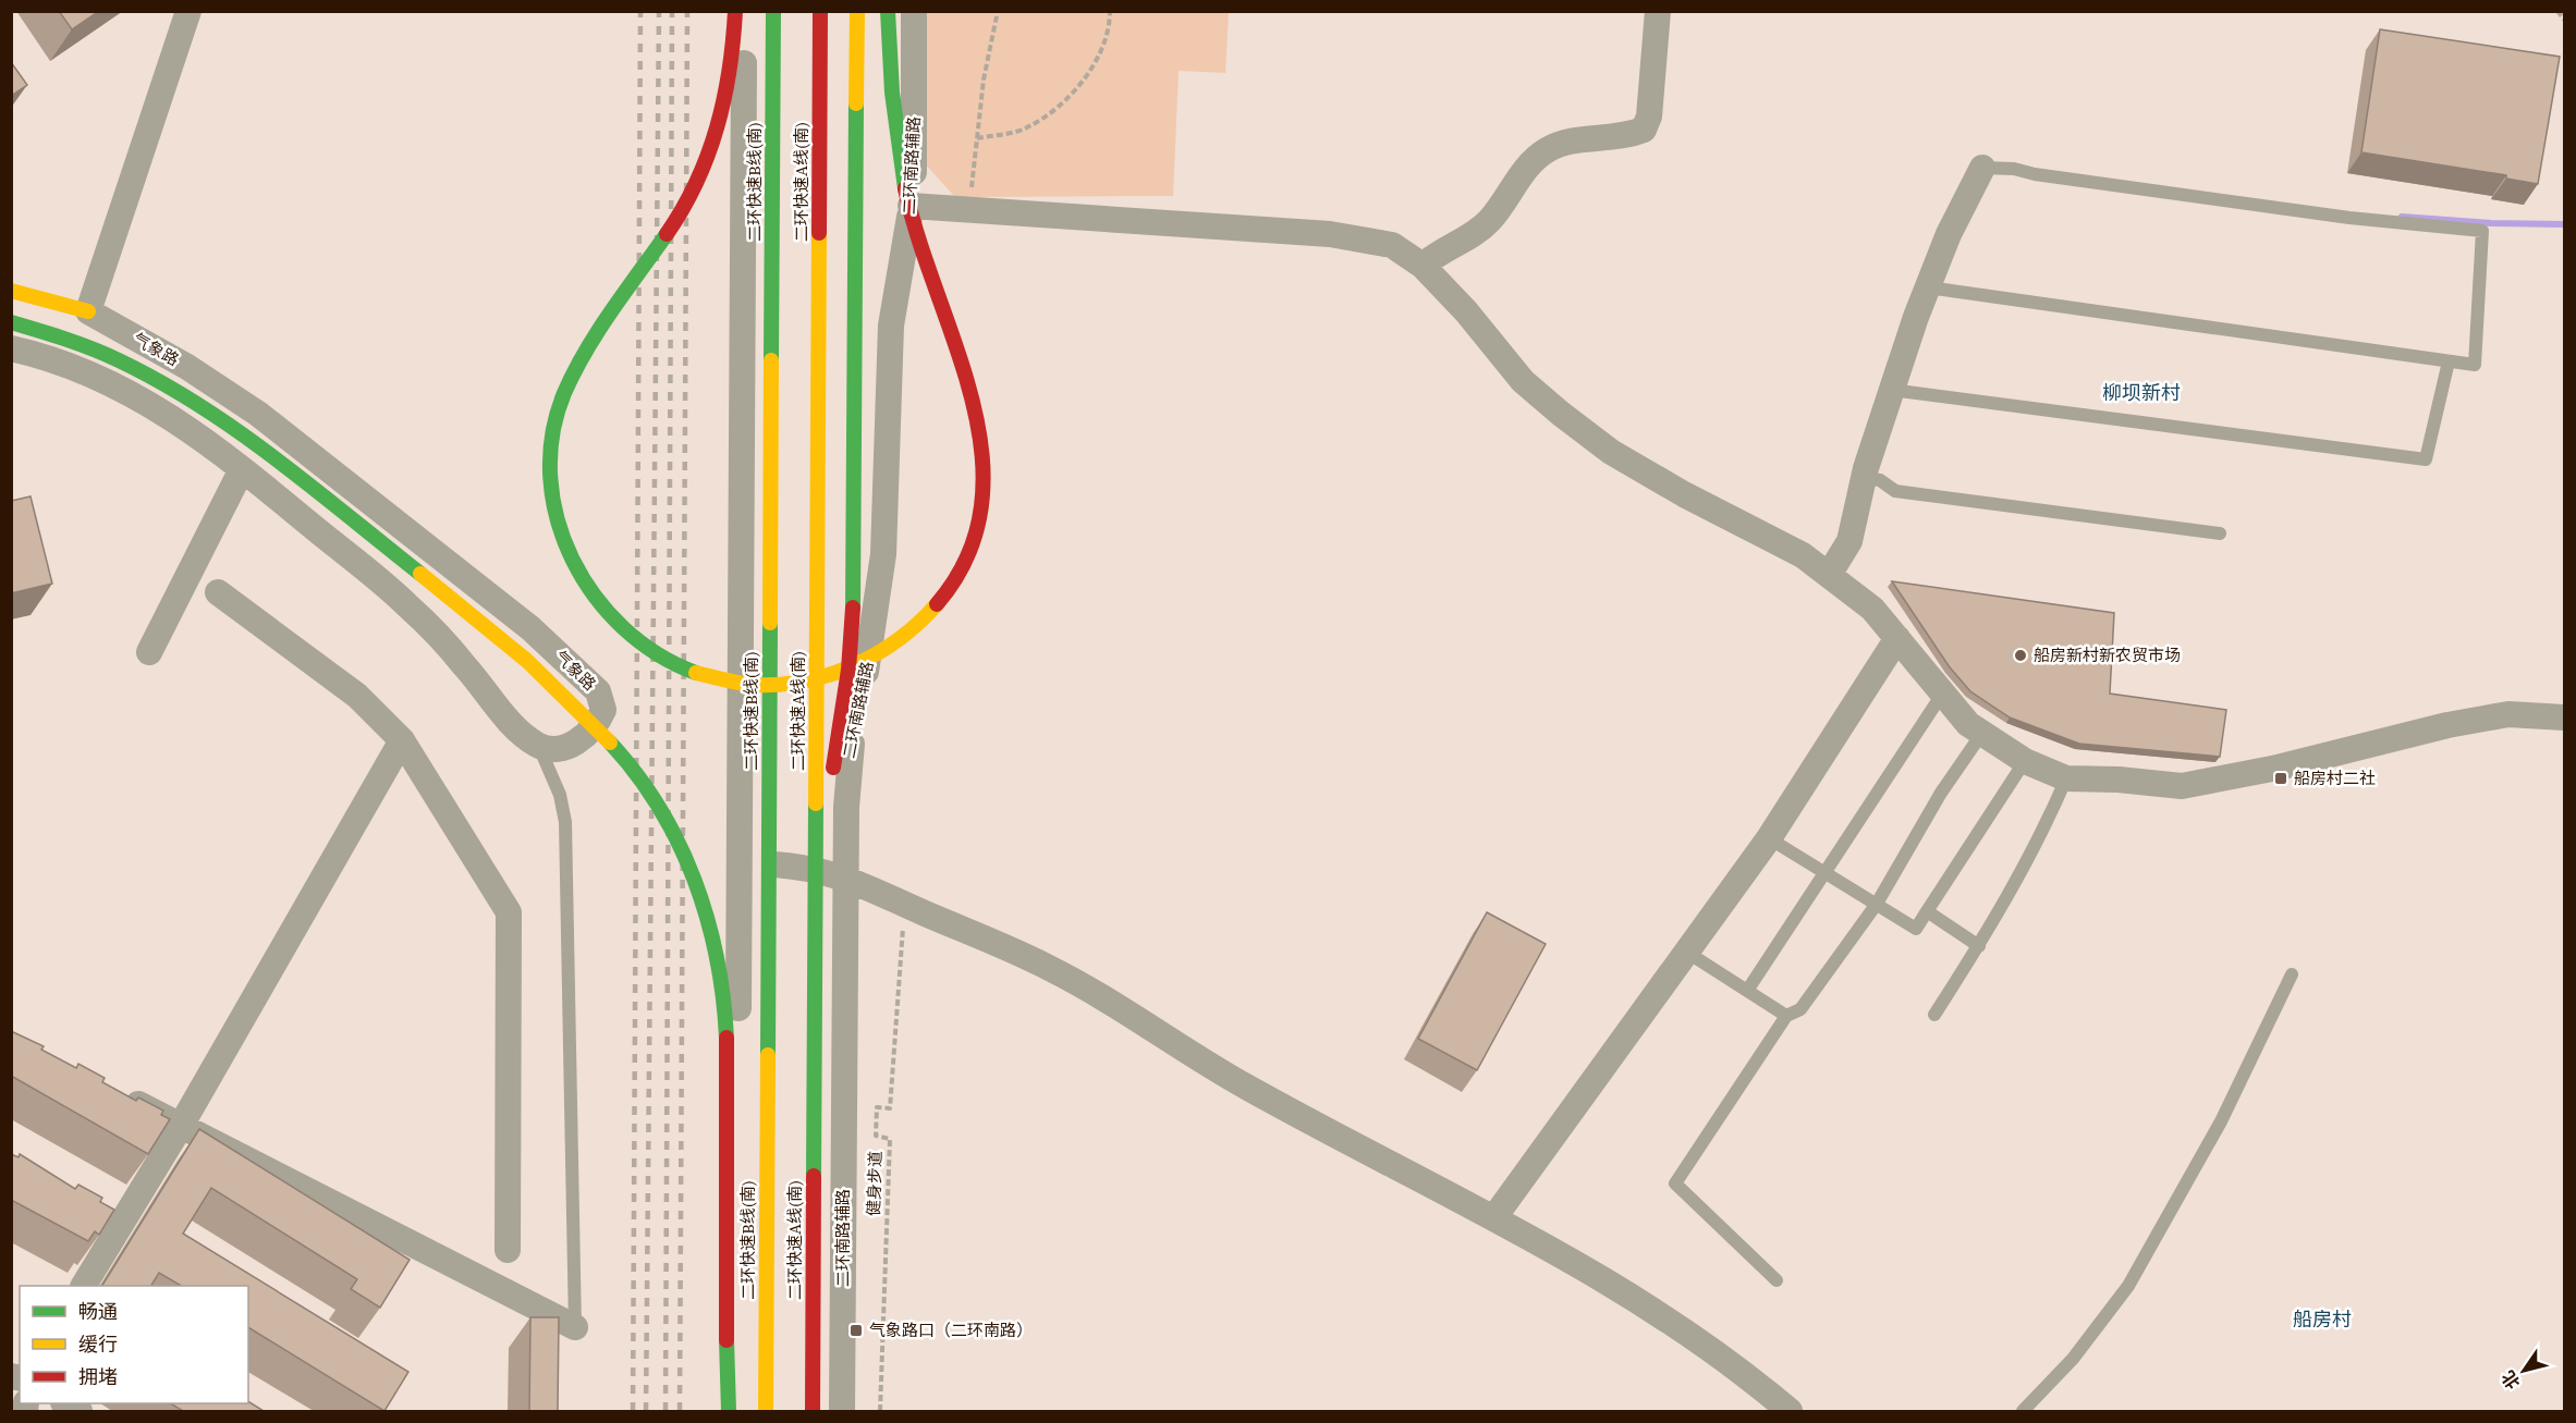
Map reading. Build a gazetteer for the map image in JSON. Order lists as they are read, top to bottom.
{
  "streets": {
    "main road": ["二环快速B线(南)", "二环快速A线(南)", "气象路"],
    "street": ["二环南路辅路"],
    "path": ["健身步道"]
  },
  "districts": ["柳坝新村", "船房村"],
  "places": {
    "other": ["船房新村新农贸市场"],
    "transit": ["船房村二社", "气象路口（二环南路）"]
  },
  "legend": ["畅通", "缓行", "拥堵"],
  "north": "bottom left"
}
